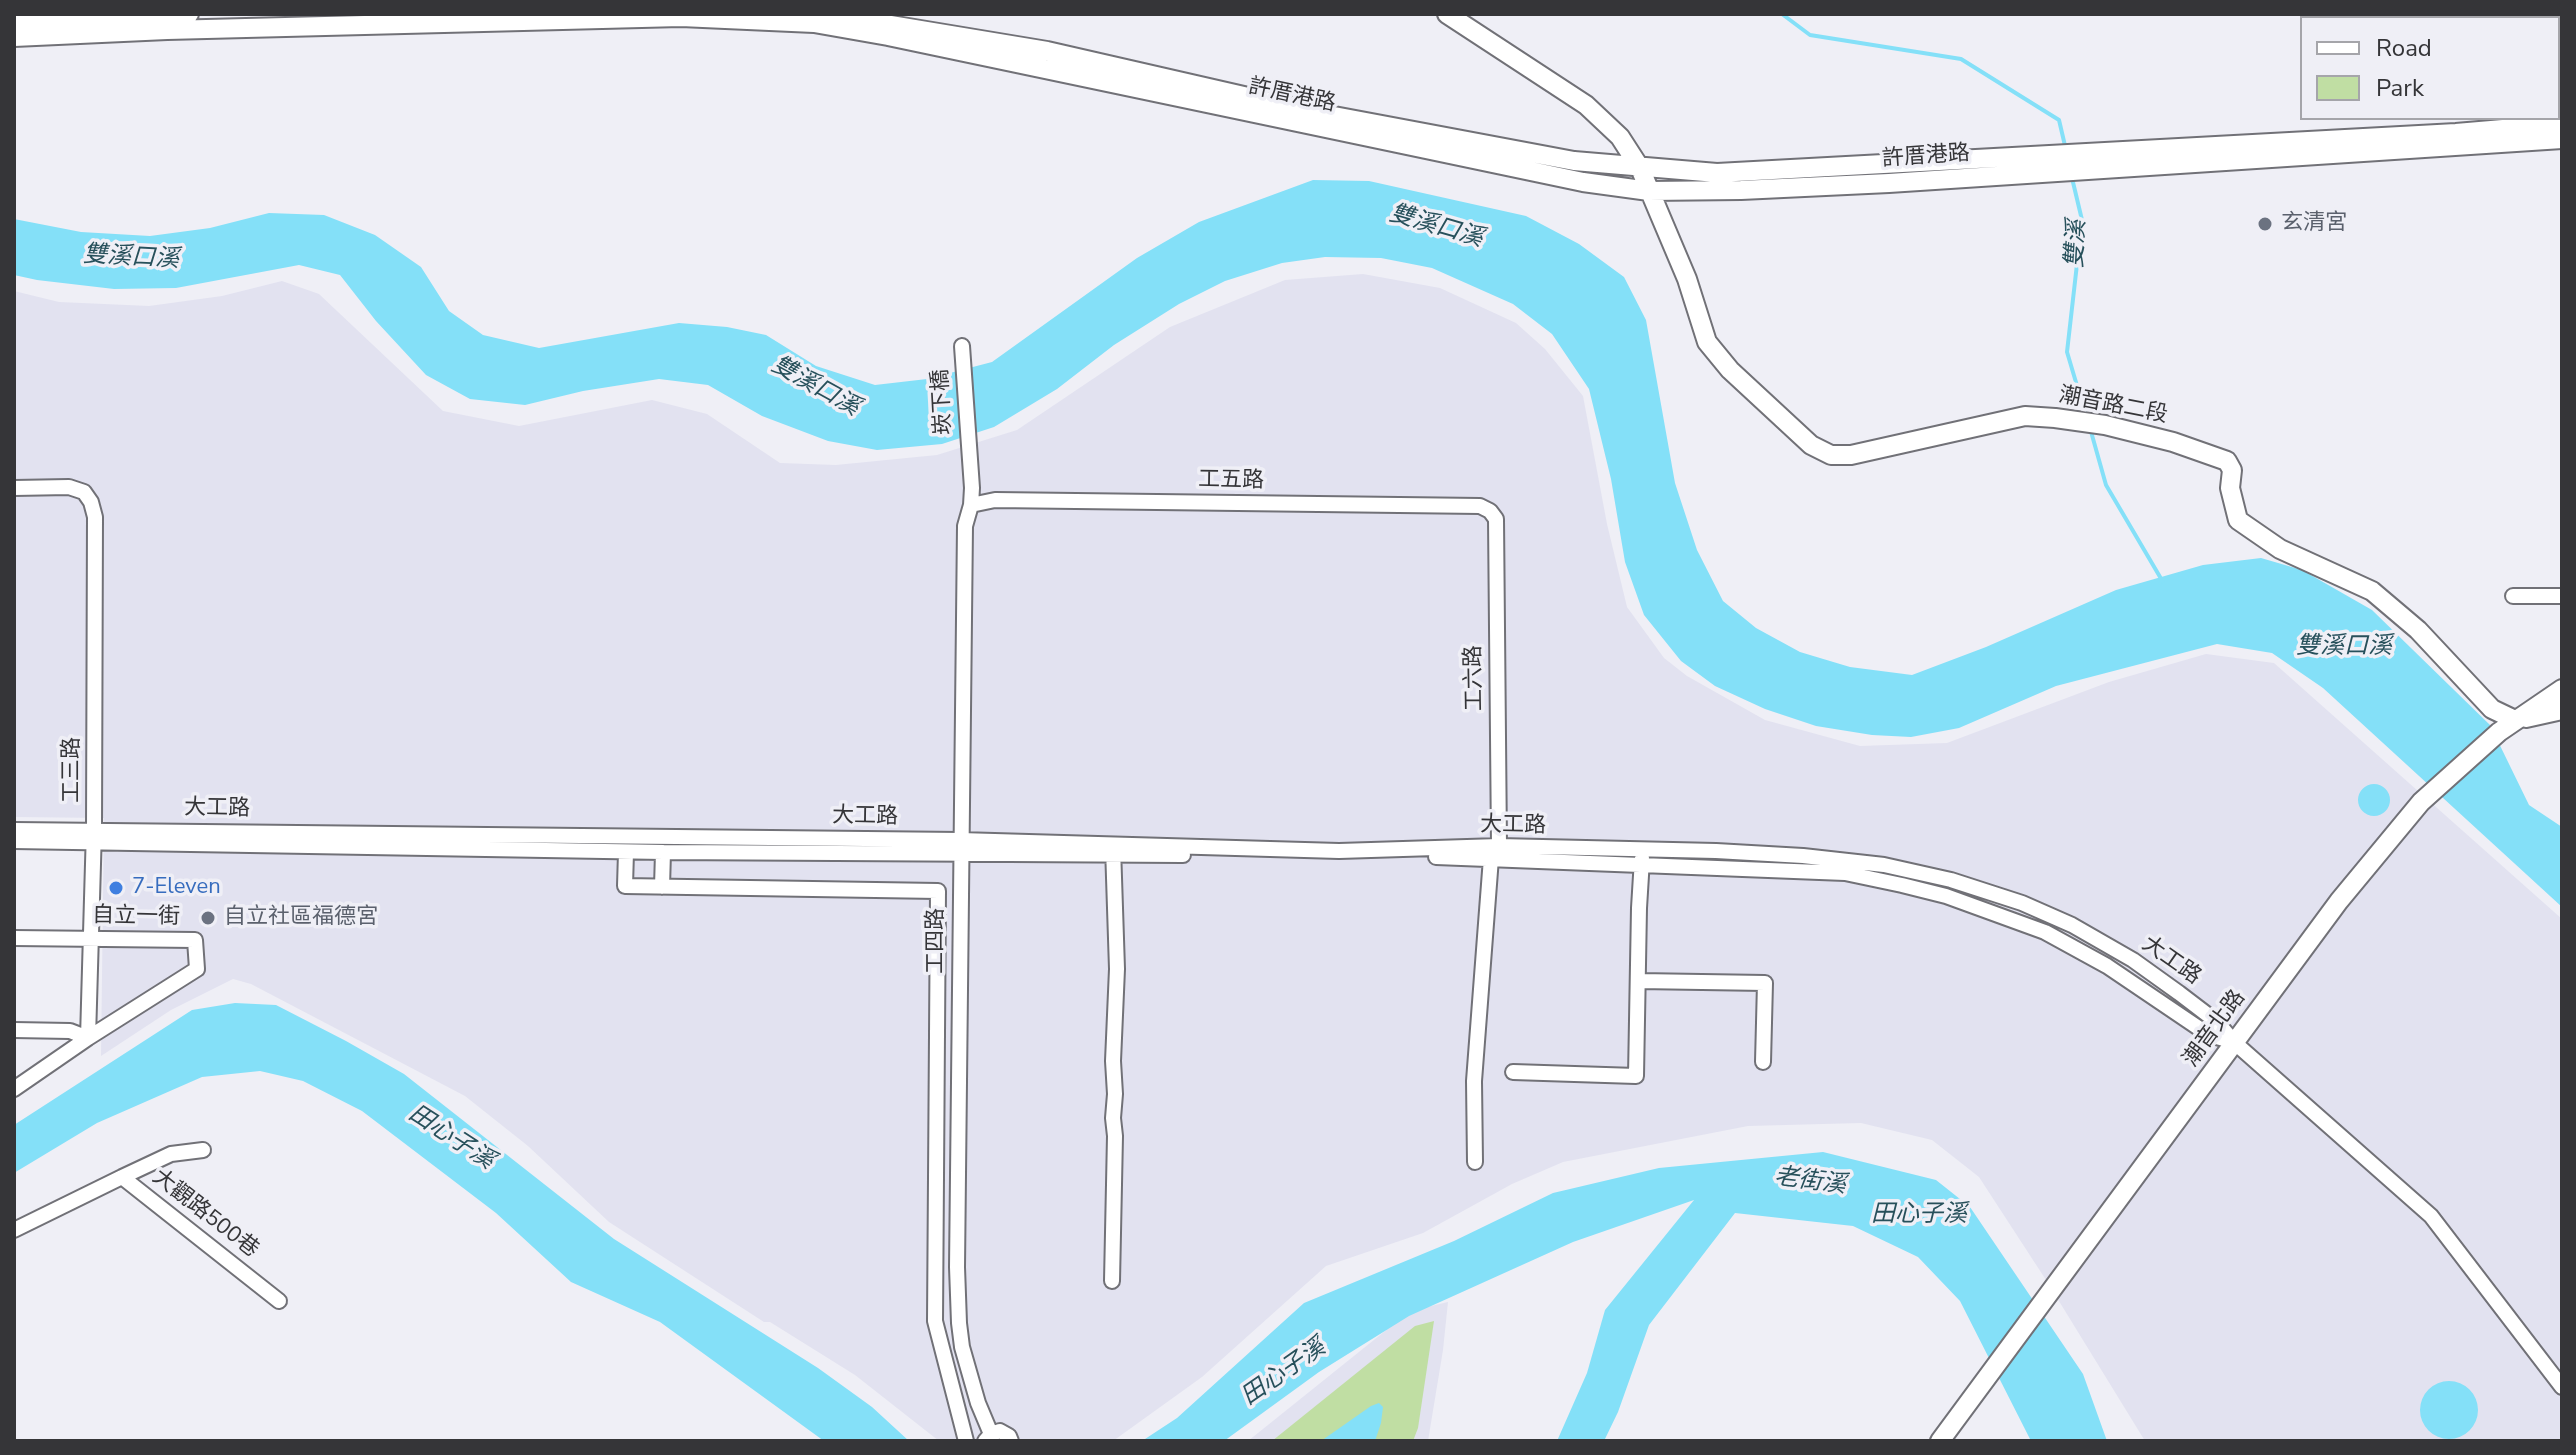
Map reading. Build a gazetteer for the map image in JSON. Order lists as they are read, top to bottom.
{
  "streets": {
    "street": [
      "許厝港路",
      "崁下橋",
      "潮音路二段",
      "工五路",
      "工六路",
      "工三路",
      "大工路",
      "自立一街",
      "工四路",
      "潮音北路",
      "大觀路500巷"
    ]
  },
  "crossings": [
    ["許厝港路", "潮音路二段"],
    ["崁下橋", "工四路"],
    ["潮音路二段", "潮音北路"],
    ["工五路", "工六路"],
    ["工五路", "工四路"],
    ["工六路", "大工路"],
    ["工三路", "大工路"],
    ["工三路", "自立一街"],
    ["大工路", "工四路"],
    ["大工路", "潮音北路"]
  ],
  "water": [
    "雙溪口溪",
    "雙溪",
    "田心子溪",
    "老街溪"
  ],
  "places": ["玄清宮", "7-Eleven", "自立社區福德宮"],
  "legend": ["Road", "Park"]
}
